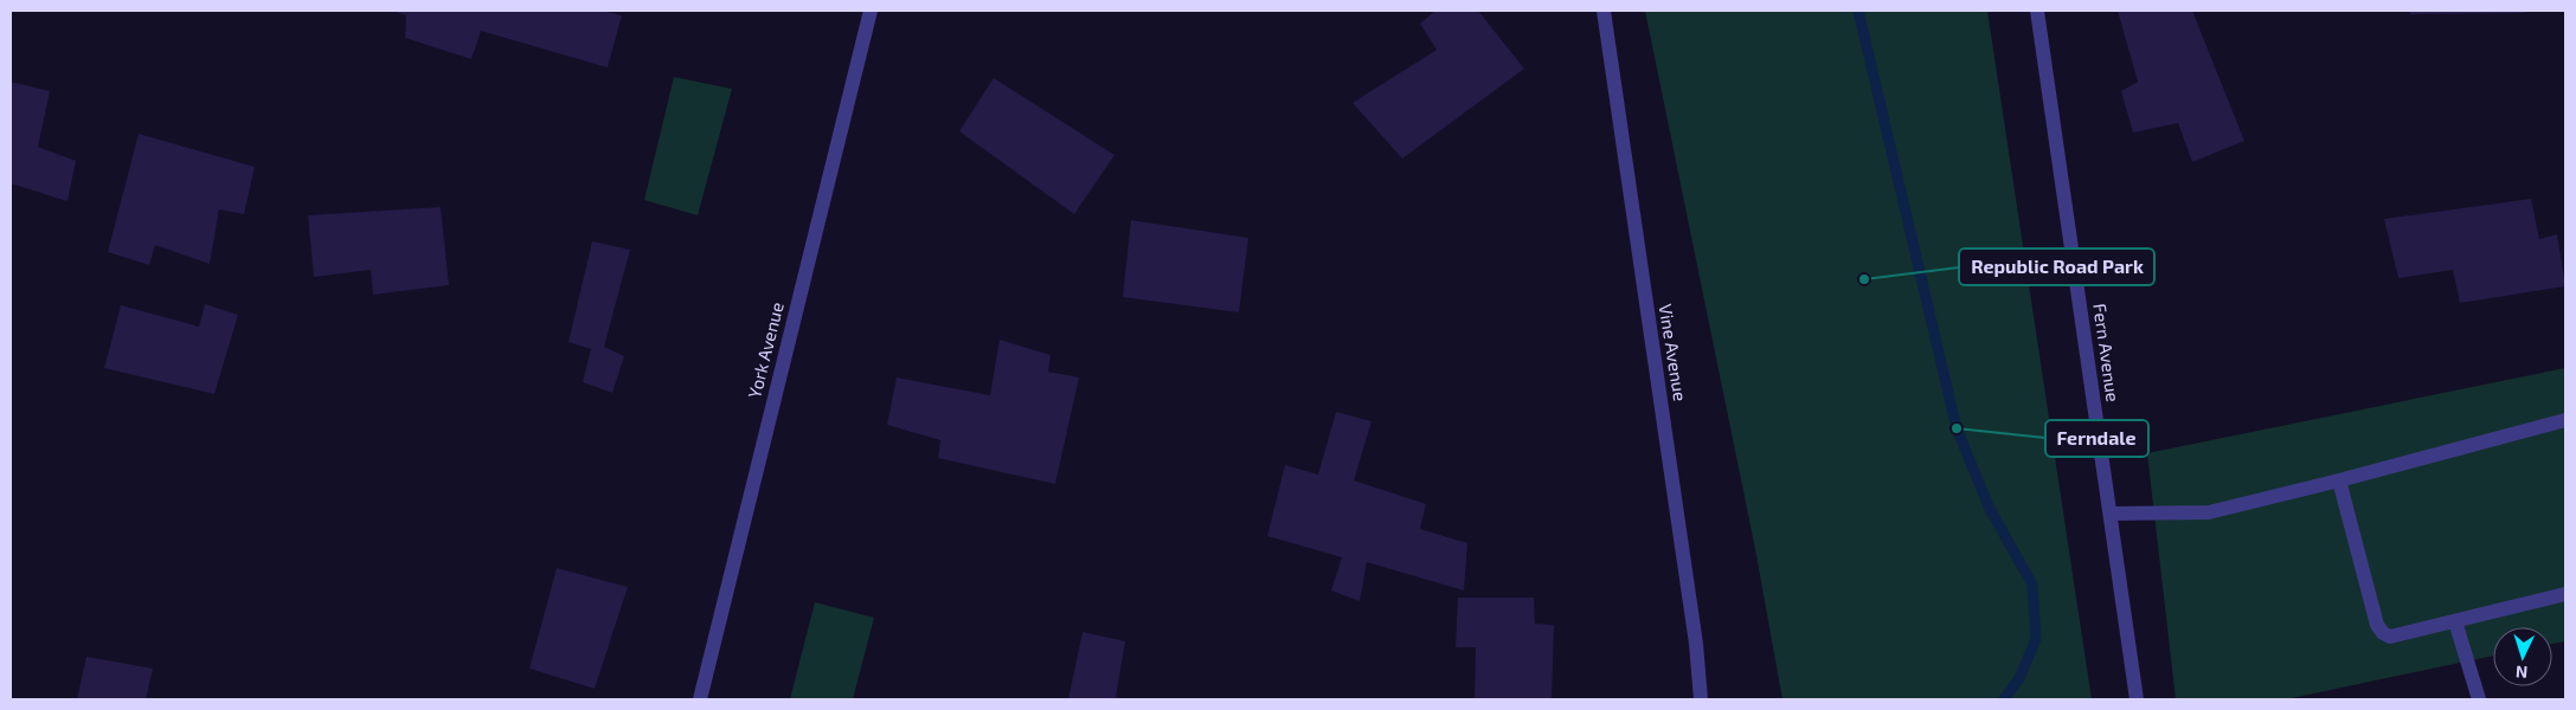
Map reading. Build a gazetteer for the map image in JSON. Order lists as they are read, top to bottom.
{
  "streets": {
    "street": ["York Avenue", "Vine Avenue", "Fern Avenue"]
  },
  "places": ["Republic Road Park", "Ferndale"],
  "north": "bottom"
}
